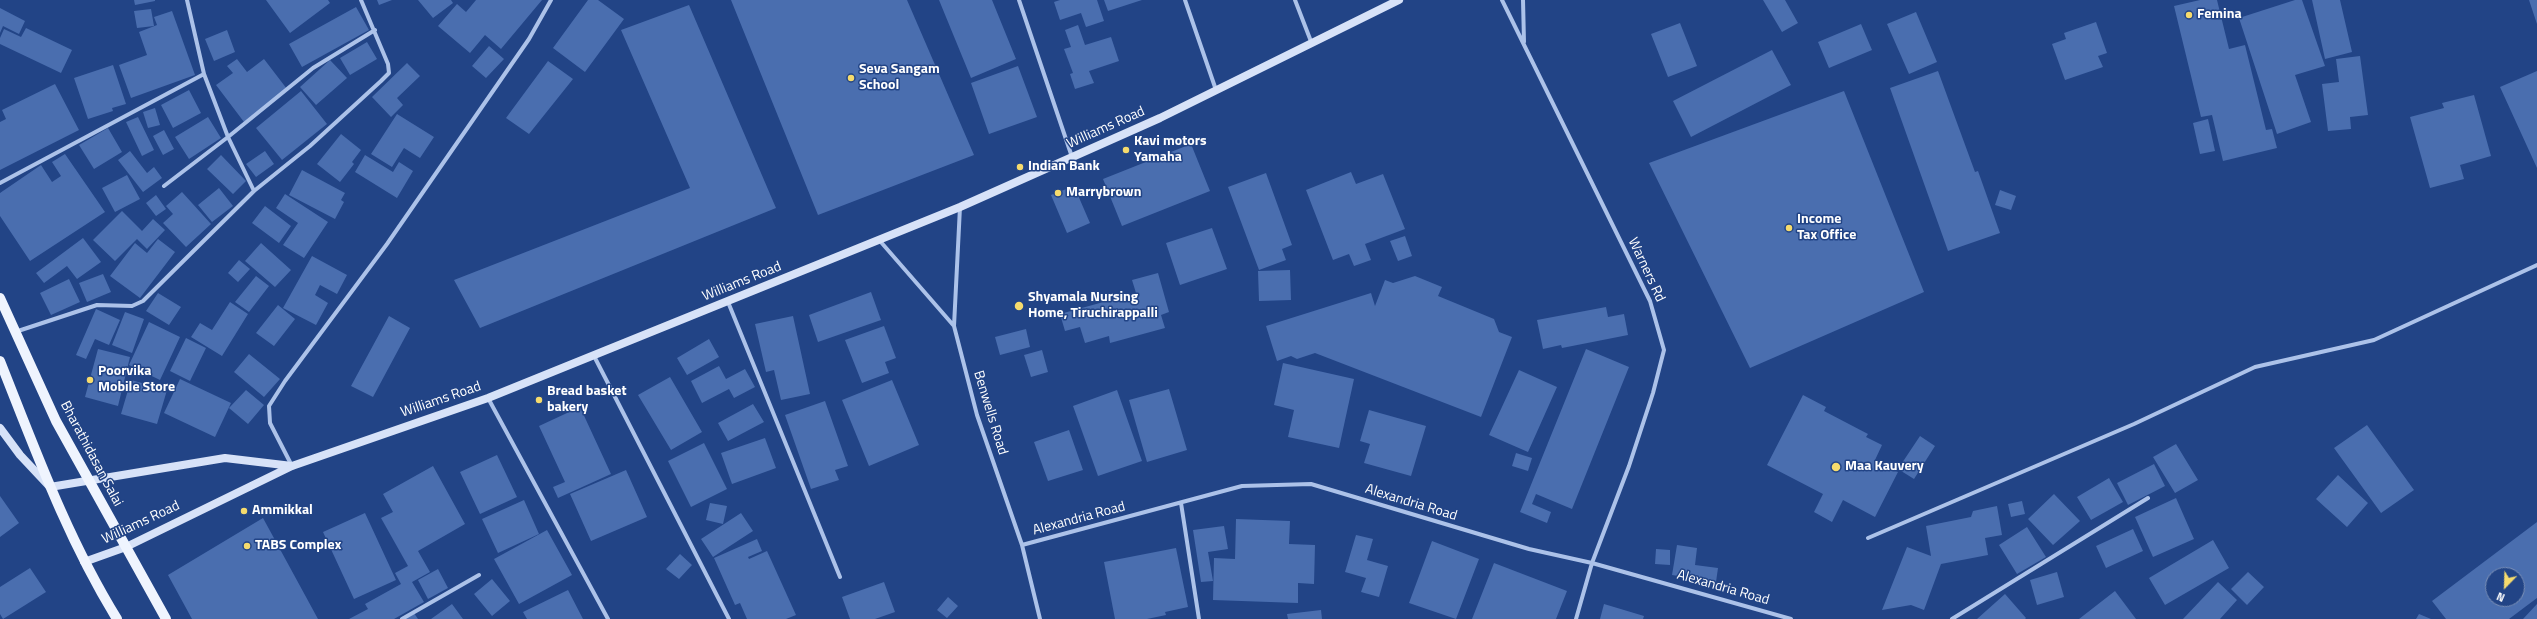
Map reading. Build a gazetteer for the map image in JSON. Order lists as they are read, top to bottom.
{
  "streets": {
    "main road": ["Bharathidasan Salai"],
    "street": [
      "Williams Road",
      "Warners Rd",
      "Benwells Road",
      "Alexandria Road"
    ]
  },
  "crossings": [
    ["Williams Road", "Benwells Road"],
    ["Williams Road", "Bharathidasan Salai"],
    ["Warners Rd", "Alexandria Road"],
    ["Benwells Road", "Alexandria Road"]
  ],
  "places": [
    "Femina",
    "Seva Sangam School",
    "Kavi motors Yamaha",
    "Indian Bank",
    "Marrybrown",
    "Income Tax Office",
    "Shyamala Nursing Home, Tiruchirappalli",
    "Poorvika Mobile Store",
    "Bread basket bakery",
    "Maa Kauvery",
    "Ammikkal",
    "TABS Complex"
  ],
  "north": "bottom left"
}
